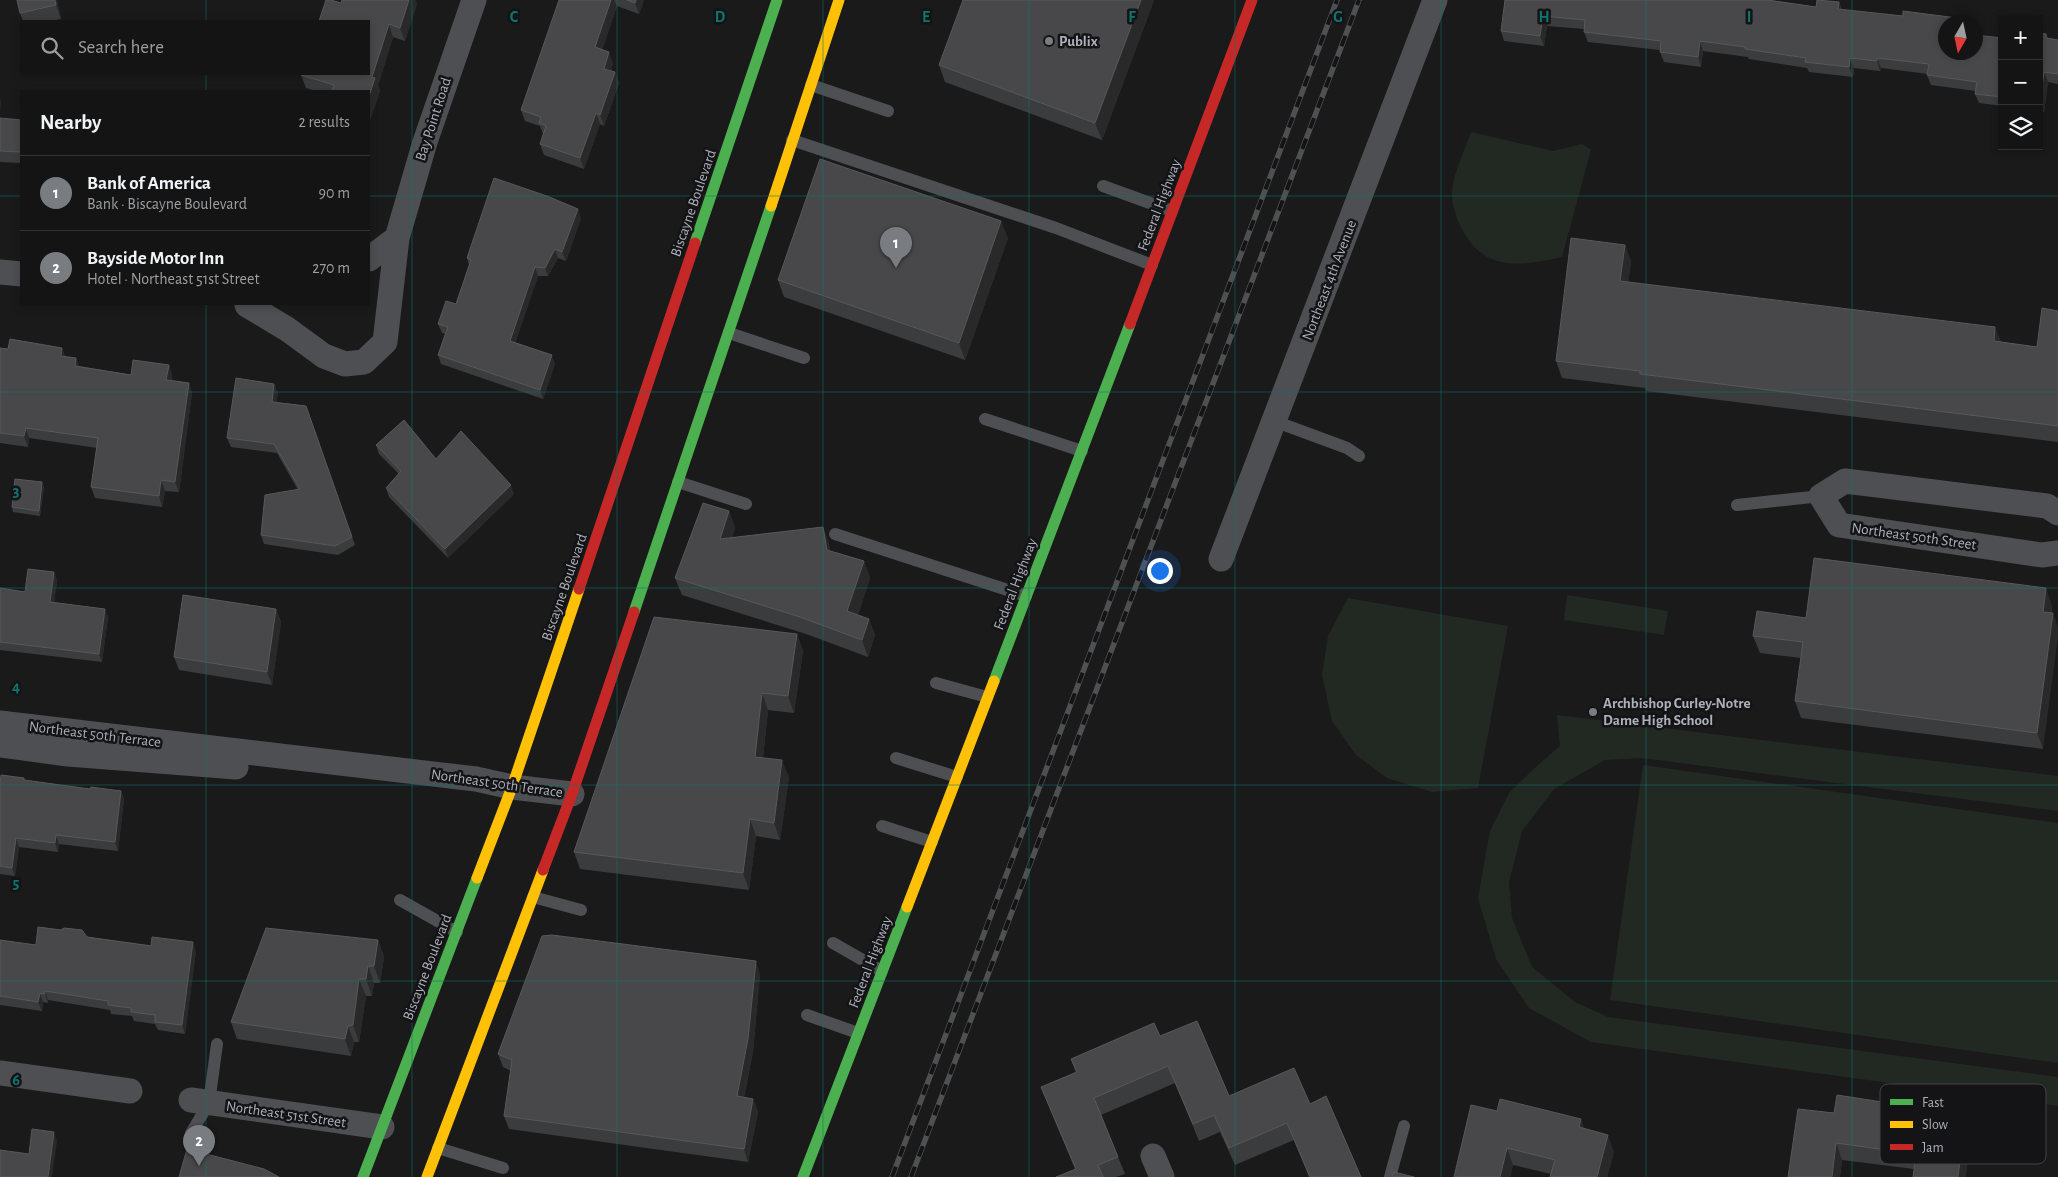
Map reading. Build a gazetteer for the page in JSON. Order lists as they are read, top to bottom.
{
  "streets": {
    "main road": ["Biscayne Boulevard", "Federal Highway"],
    "street": [
      "Bay Point Road",
      "Northeast 4th Avenue",
      "Northeast 50th Street",
      "Northeast 50th Terrace",
      "Northeast 51st Street"
    ]
  },
  "crossings": [
    ["Biscayne Boulevard", "Northeast 50th Terrace"],
    ["Biscayne Boulevard", "Northeast 51st Street"]
  ],
  "places": ["Publix", "Archbishop Curley-Notre Dame High School"],
  "legend": ["Fast", "Slow", "Jam"],
  "north": "bottom",
  "page": {
    "map_buttons": ["+", "−"],
    "search": "Search here",
    "heading": ["Nearby", "2 results"],
    "list": [
      {
        "mark": "1",
        "name": "Bank of America",
        "note": "Bank · Biscayne Boulevard",
        "value": "90 m"
      },
      {
        "mark": "2",
        "name": "Bayside Motor Inn",
        "note": "Hotel · Northeast 51st Street",
        "value": "270 m"
      }
    ],
    "pins": ["1", "2"]
  },
  "grid": {
    "columns": [
      "C",
      "D",
      "E",
      "F",
      "G",
      "H",
      "I"
    ],
    "rows": [
      "3",
      "4",
      "5",
      "6"
    ]
  }
}
